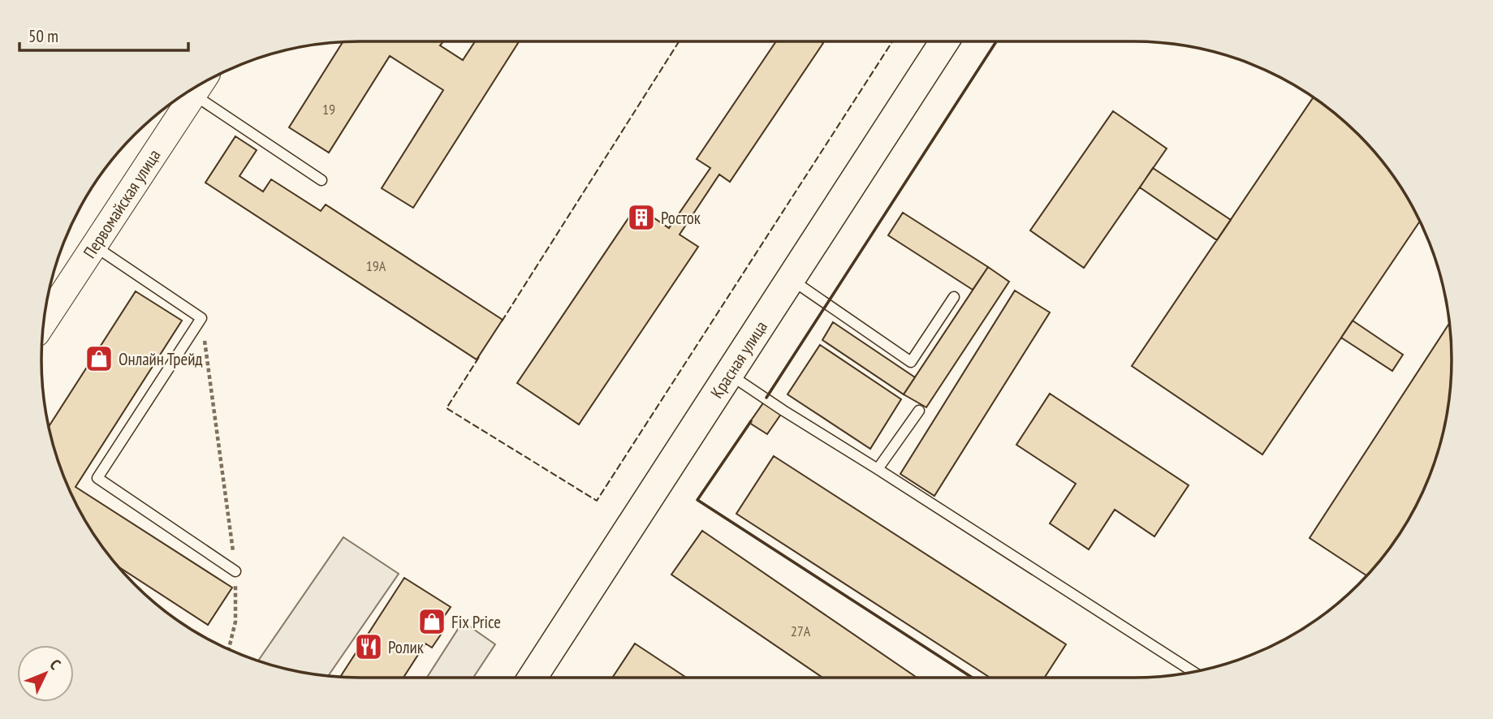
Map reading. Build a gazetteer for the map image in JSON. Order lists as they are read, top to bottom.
{
  "streets": {
    "main road": ["Красная улица"],
    "street": ["Первомайская улица"]
  },
  "places": {
    "building": ["Росток"],
    "shop": ["Онлайн Трейд", "Fix Price"],
    "restaurant": ["Ролик"]
  },
  "house_numbers": ["19", "19А", "27А"],
  "scale_bar": "50 m",
  "north": "top right"
}
